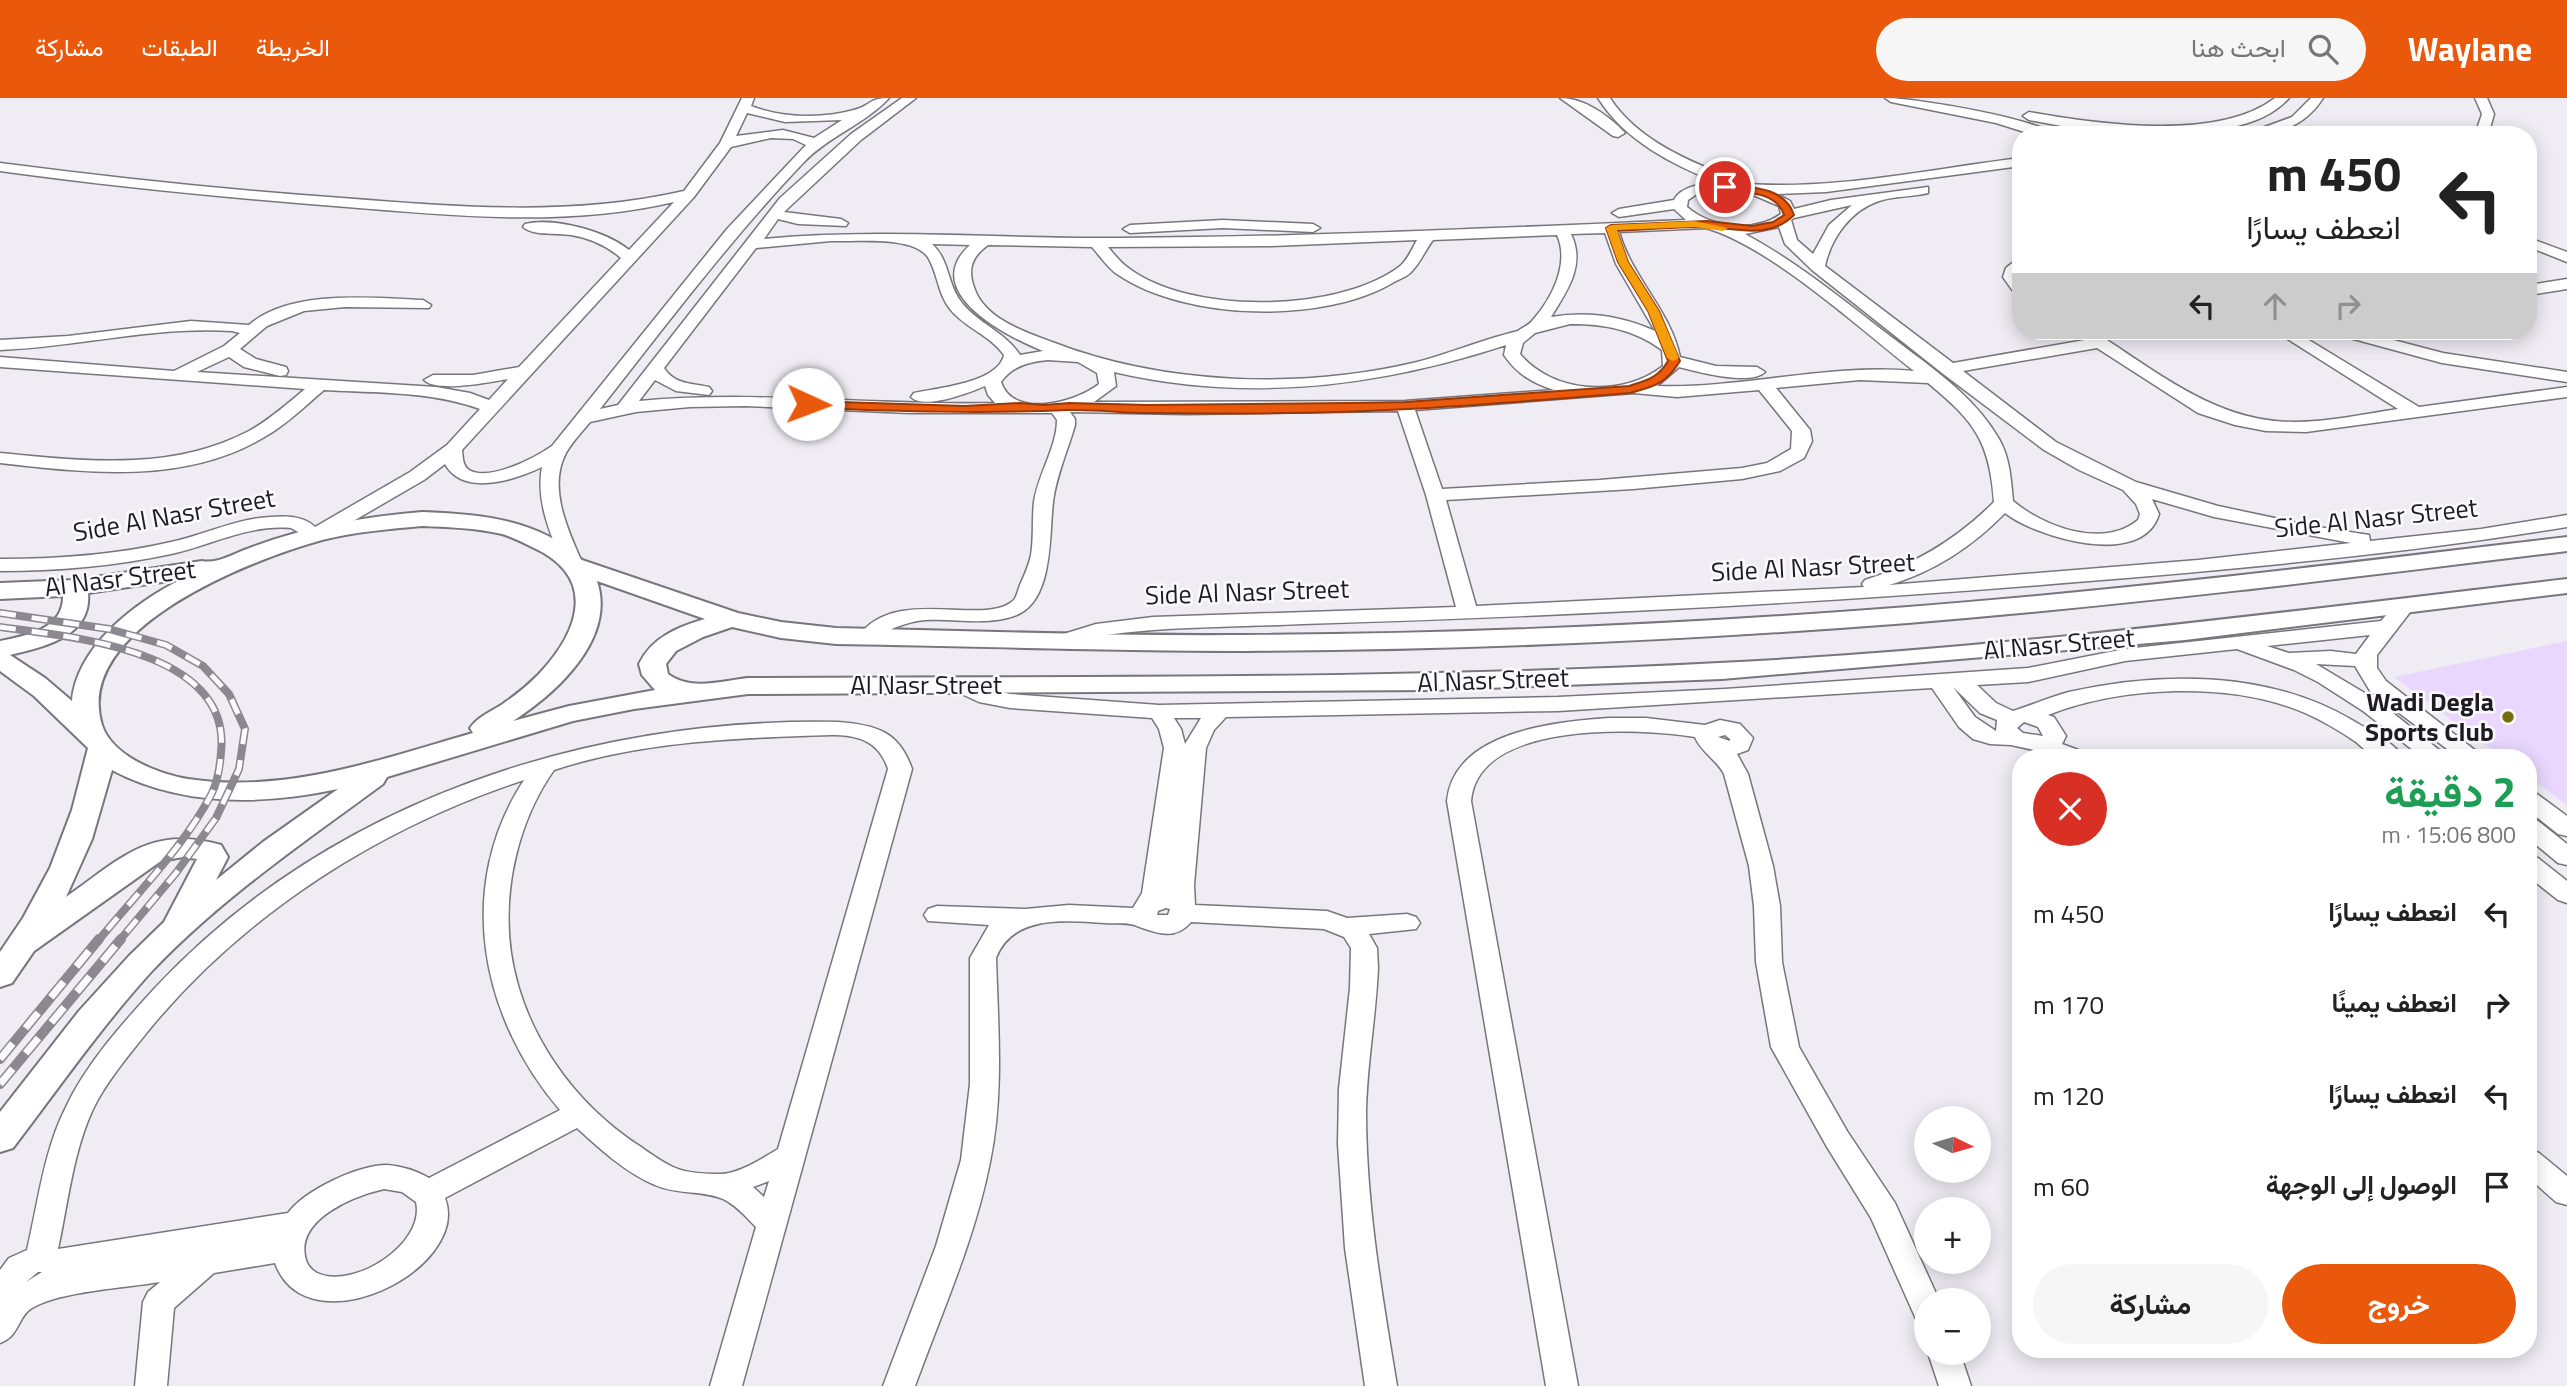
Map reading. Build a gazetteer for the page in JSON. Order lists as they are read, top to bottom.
{
  "streets": {
    "main road": ["Al Nasr Street"],
    "street": ["Side Al Nasr Street"]
  },
  "crossings": [
    ["Side Al Nasr Street", "Al Nasr Street"]
  ],
  "places": ["Wadi Degla Sports Club"],
  "north": "right",
  "page": {
    "header": "Waylane",
    "search": "ابحث هنا",
    "nav": ["الخريطة", "الطبقات", "مشاركة"],
    "turn": ["450 m", "انعطف يسارًا"],
    "heading": ["2 دقيقة", "800 m · 15:06"],
    "list": [
      {
        "name": "انعطف يسارًا",
        "value": "450 m"
      },
      {
        "name": "انعطف يمينًا",
        "value": "170 m"
      },
      {
        "name": "انعطف يسارًا",
        "value": "120 m"
      },
      {
        "name": "الوصول إلى الوجهة",
        "value": "60 m"
      }
    ],
    "map_buttons": ["+", "−"],
    "buttons": ["خروج", "مشاركة"]
  }
}
